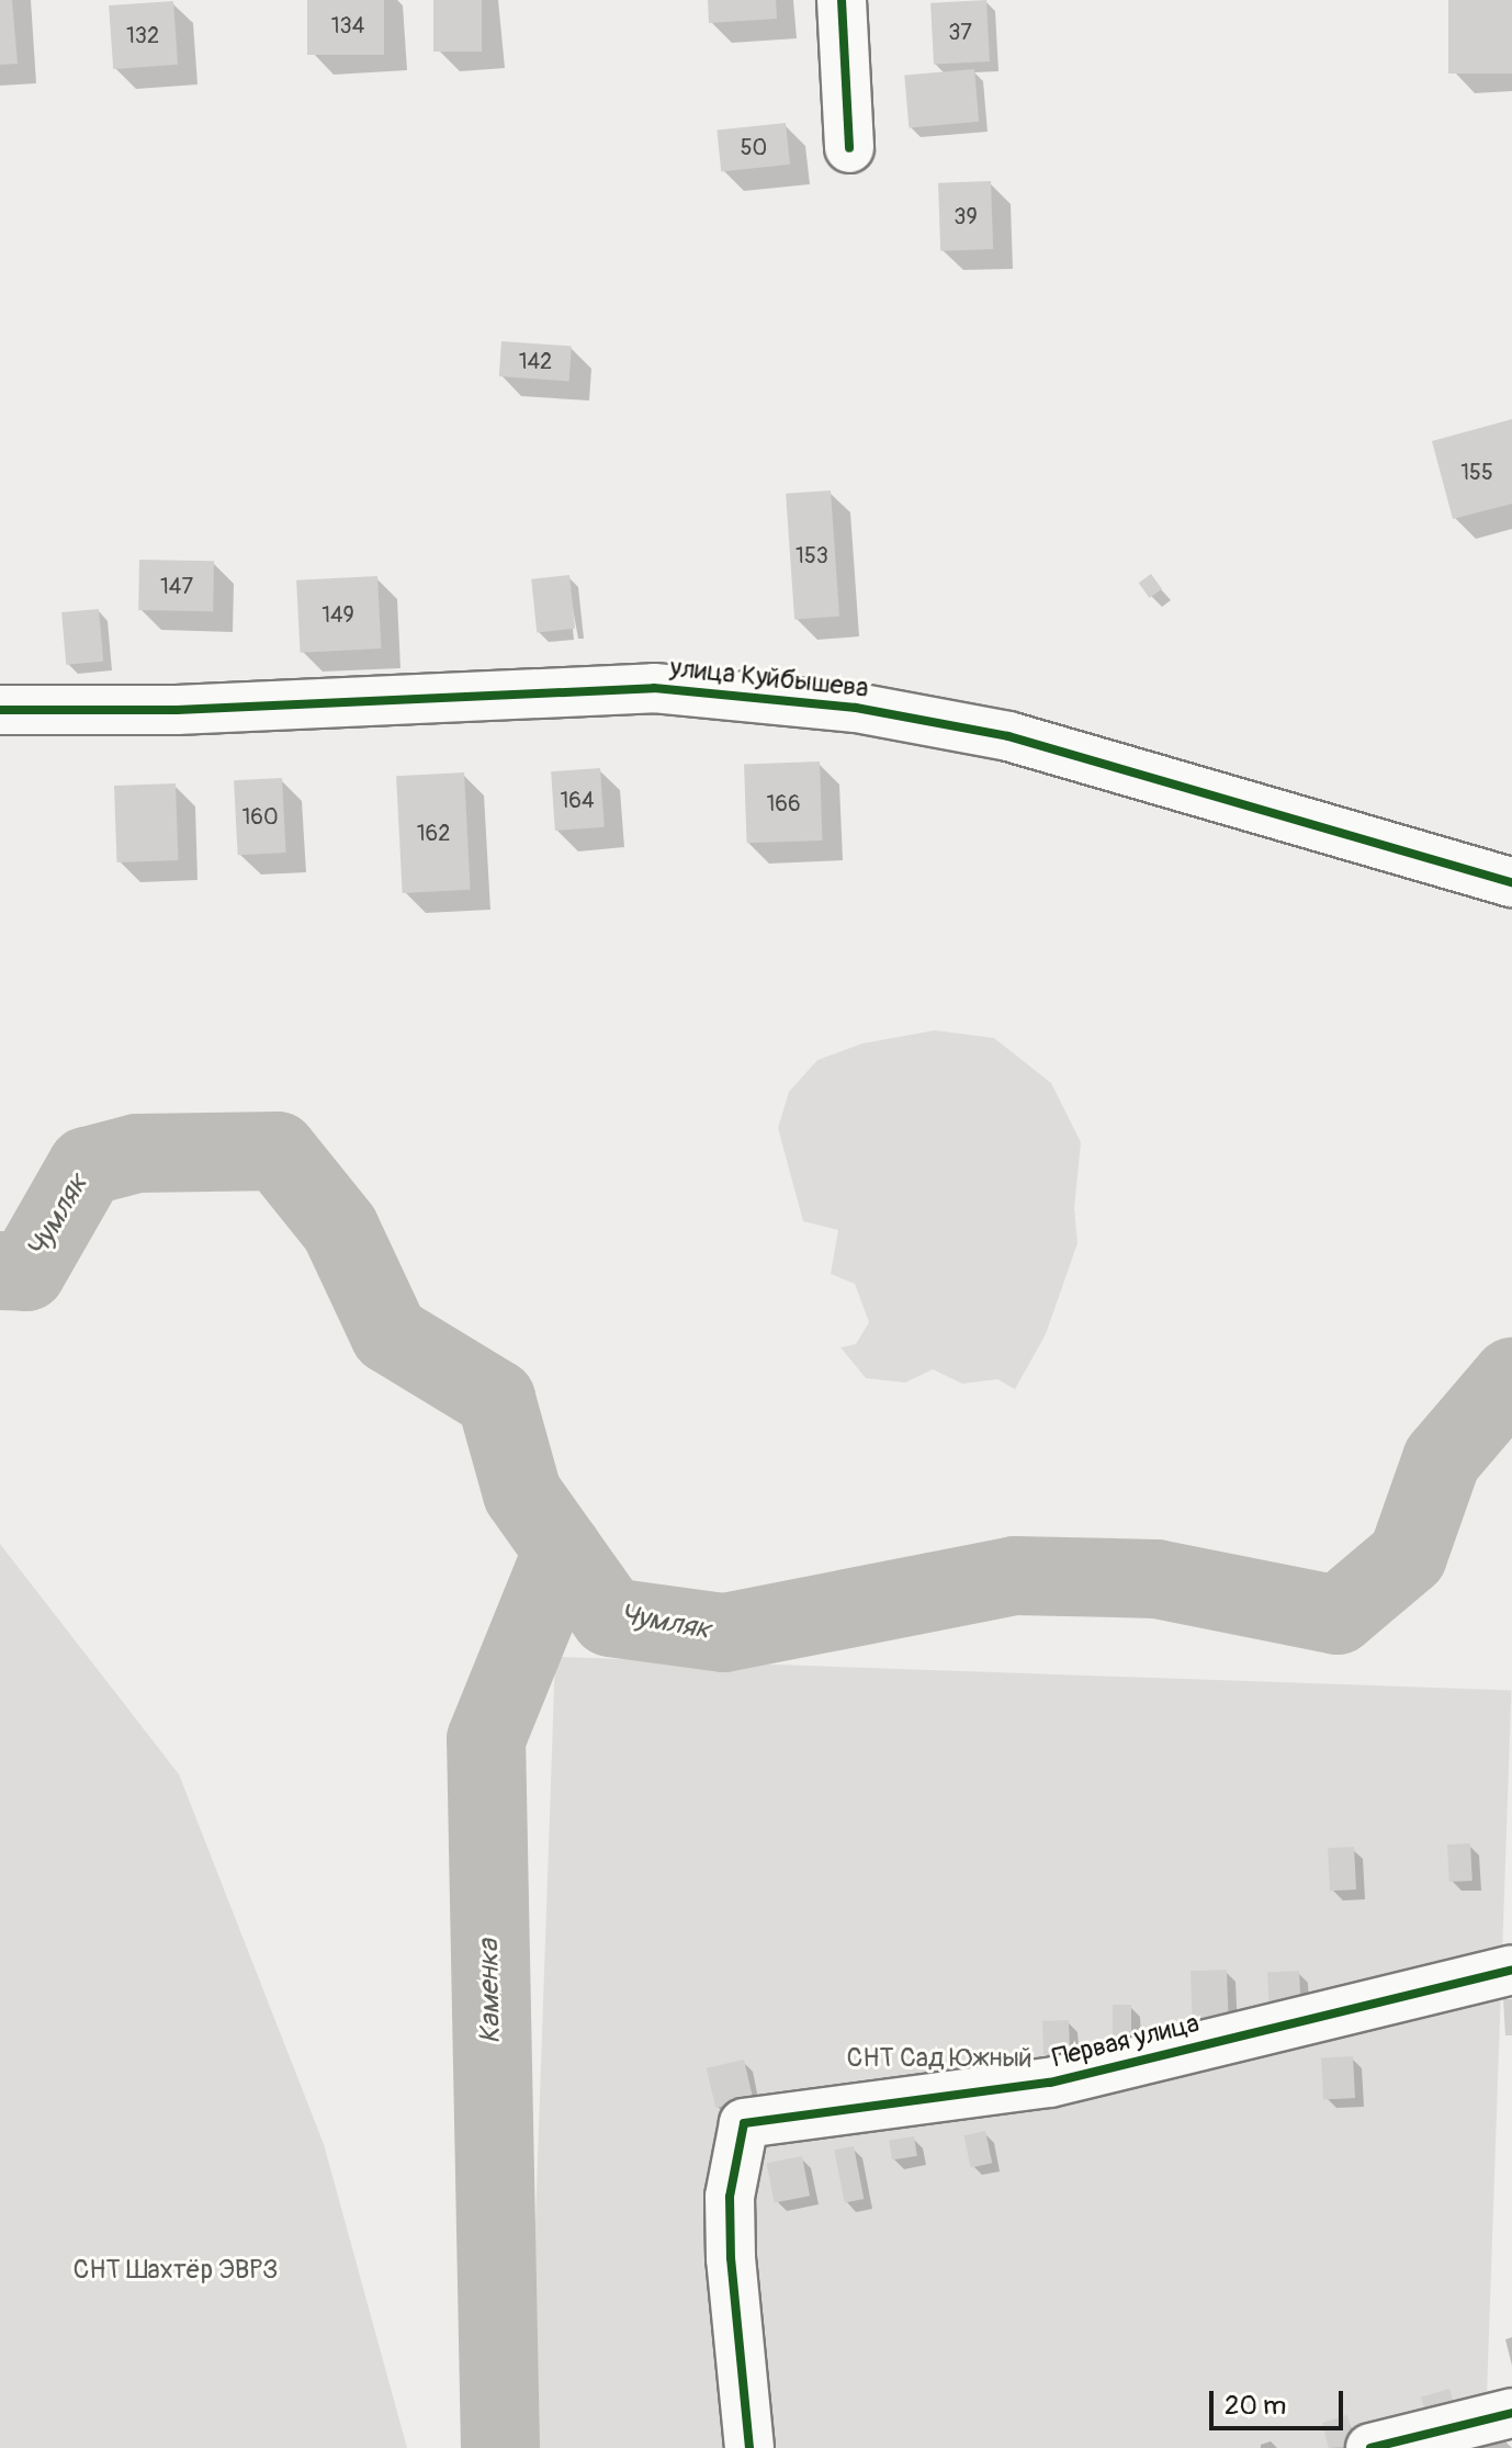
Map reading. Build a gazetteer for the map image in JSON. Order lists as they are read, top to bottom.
{
  "streets": {
    "street": ["улица Куйбышева", "Первая улица"]
  },
  "water": ["Чумляк", "Каменка"],
  "parks": ["СНТ Сад Южный", "СНТ Шахтёр ЭВРЗ"],
  "house_numbers": [
    "134",
    "37",
    "132",
    "50",
    "39",
    "142",
    "155",
    "153",
    "147",
    "149",
    "164",
    "166",
    "160",
    "162"
  ],
  "scale_bar": "20 m"
}
